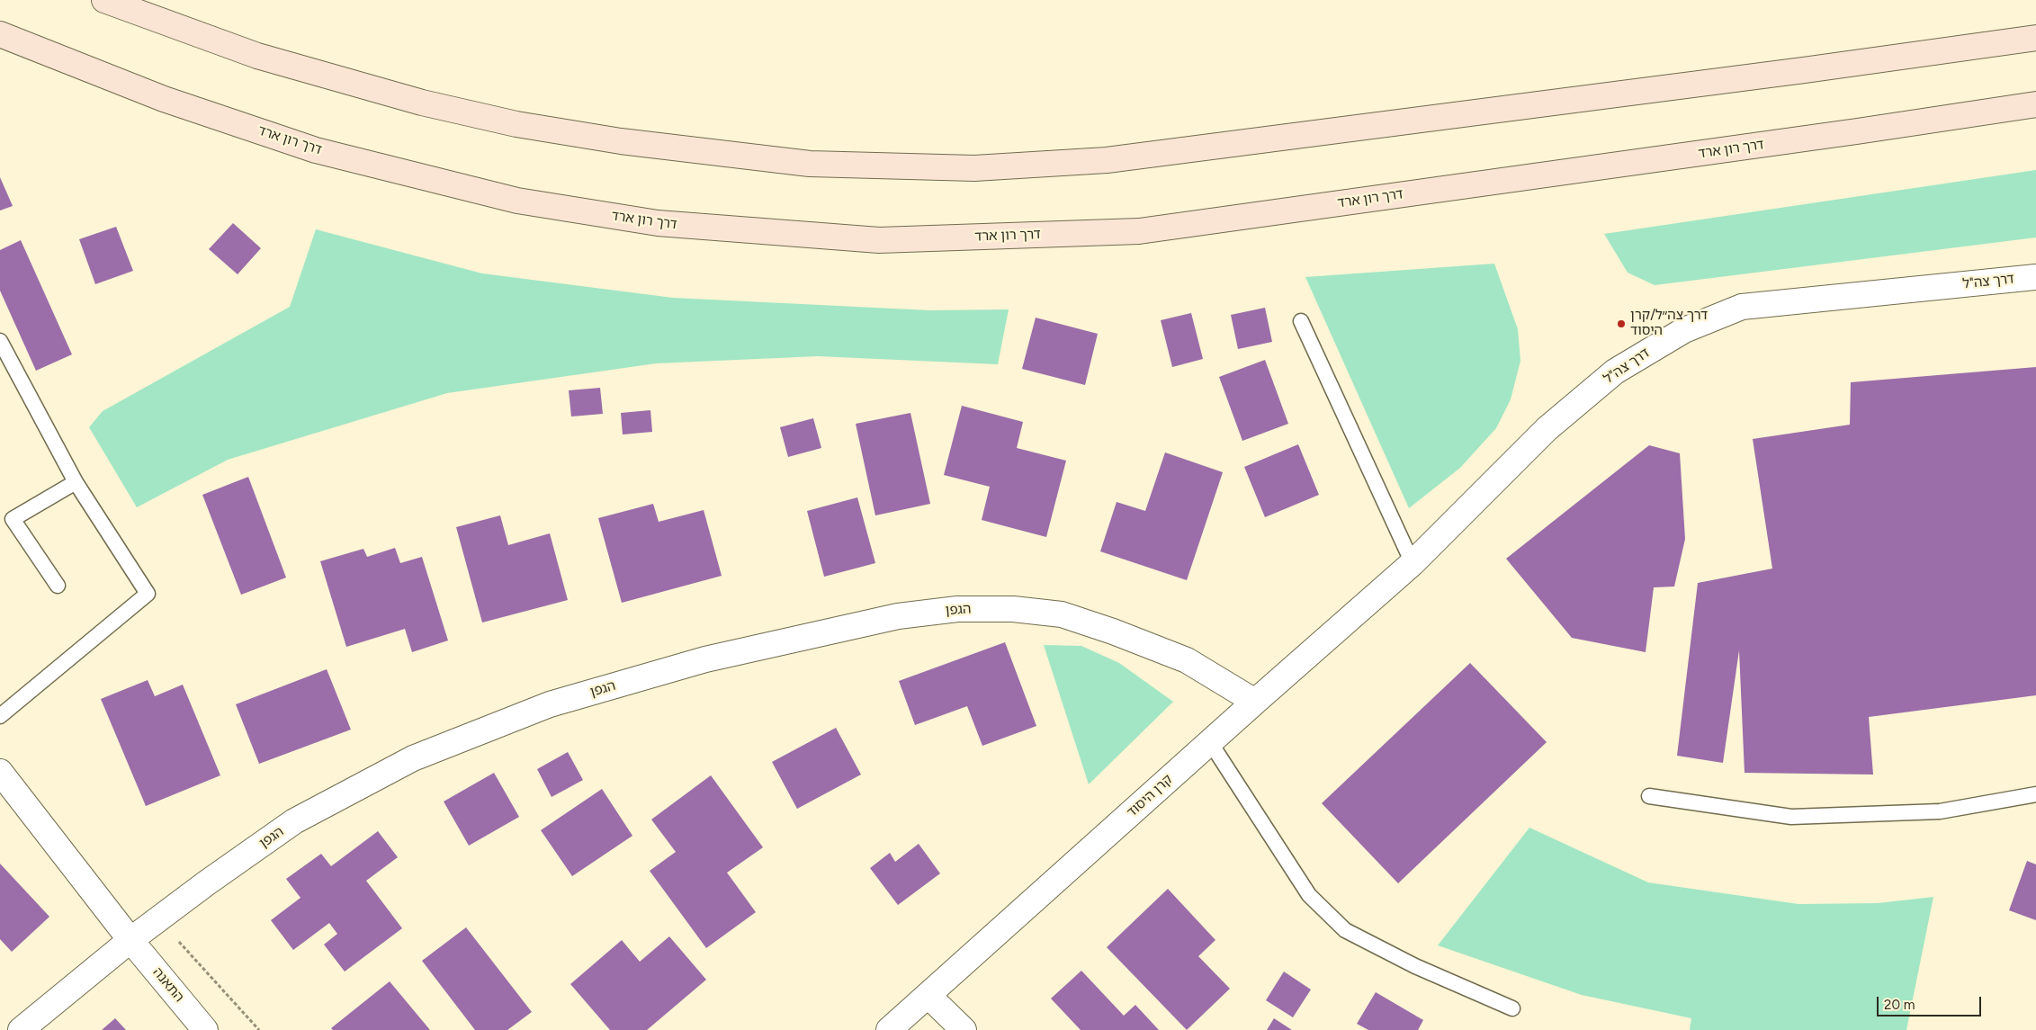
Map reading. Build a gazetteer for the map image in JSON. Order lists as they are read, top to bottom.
{
  "streets": {
    "main road": ["דרך רון ארד"],
    "street": [
      "דרך צה\"ל",
      "הגפן",
      "קרן היסוד",
      "התאנה"
    ]
  },
  "crossings": [
    ["דרך צה\"ל", "קרן היסוד"],
    ["הגפן", "קרן היסוד"],
    ["הגפן", "התאנה"]
  ],
  "places": ["דרך צה״ל/קרן היסוד"],
  "scale_bar": "20 m"
}
